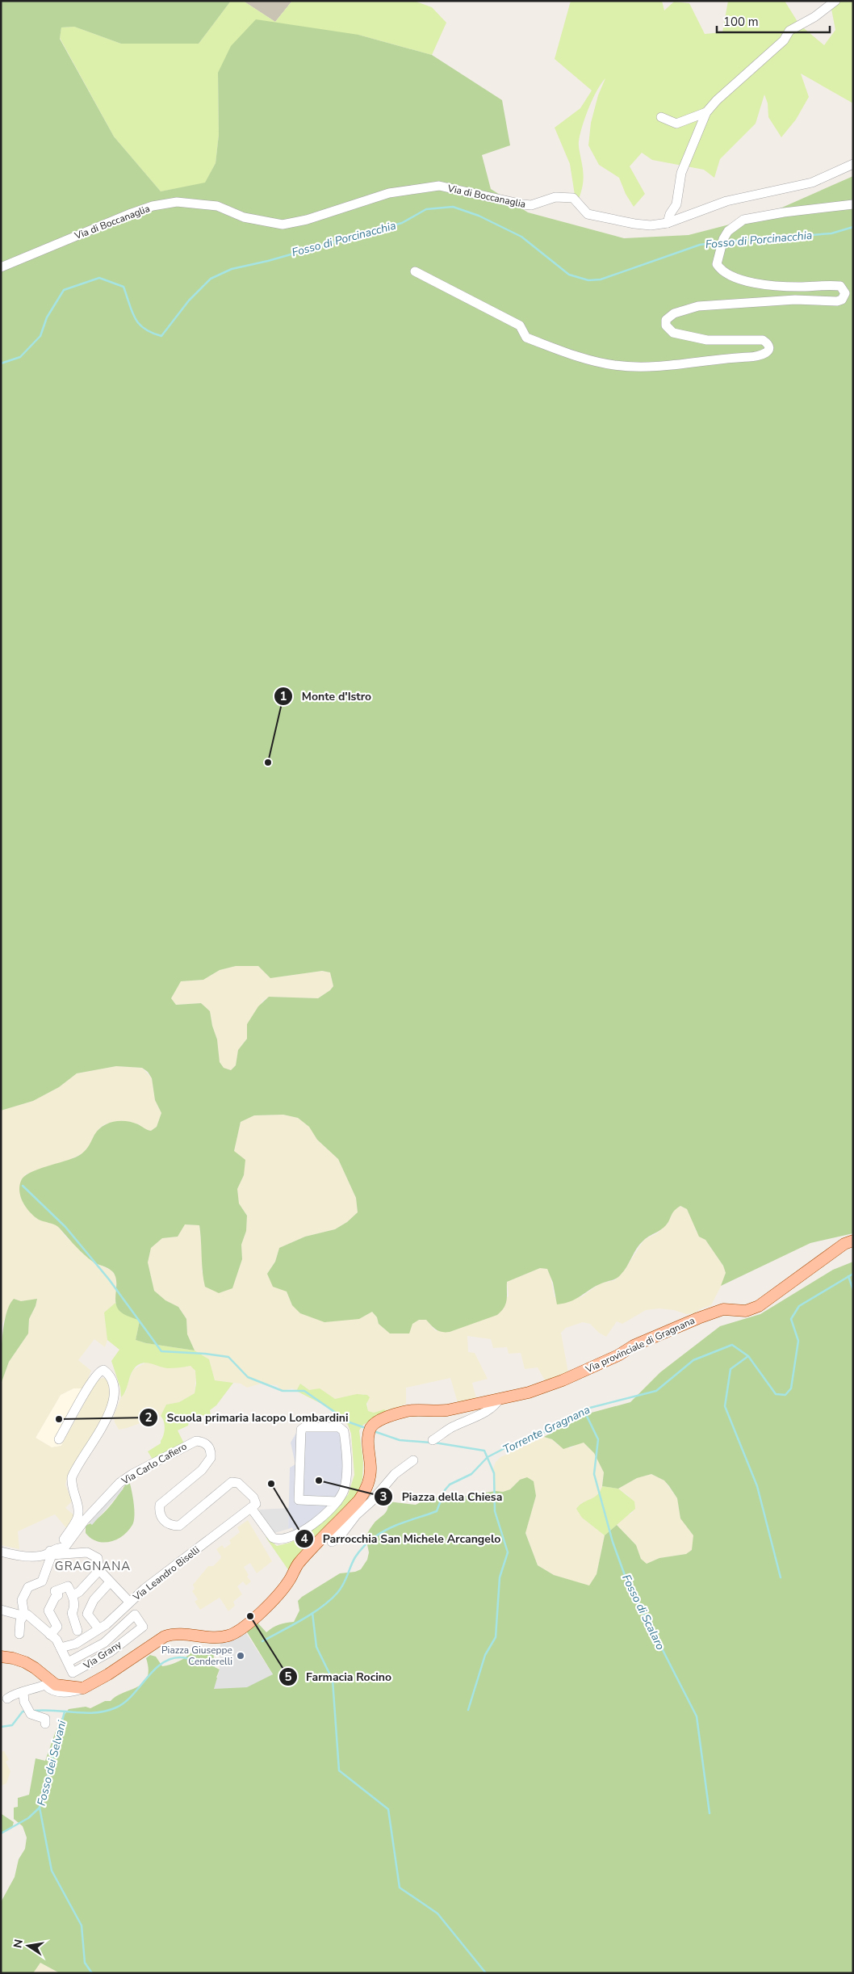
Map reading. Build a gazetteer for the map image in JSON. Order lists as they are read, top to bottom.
{
  "streets": {
    "main road": ["Via provinciale di Gragnana"],
    "street": [
      "Via di Boccanaglia",
      "Via Carlo Cafiero",
      "Via Leandro Biselli",
      "Via Grany"
    ]
  },
  "crossings": [
    ["Via Carlo Cafiero", "Via Leandro Biselli"],
    ["Via Leandro Biselli", "Via Grany"]
  ],
  "districts": ["GRAGNANA"],
  "water": [
    "Fosso di Porcinacchia",
    "Torrente Gragnana",
    "Fosso di Scalaro",
    "Fosso dei Selvani"
  ],
  "places": [
    "Monte d'Istro",
    "Scuola primaria Iacopo Lombardini",
    "Piazza della Chiesa",
    "Parrocchia San Michele Arcangelo",
    "Farmacia Rocino",
    "Piazza Giuseppe Cenderelli"
  ],
  "scale_bar": "100 m",
  "north": "left"
}
